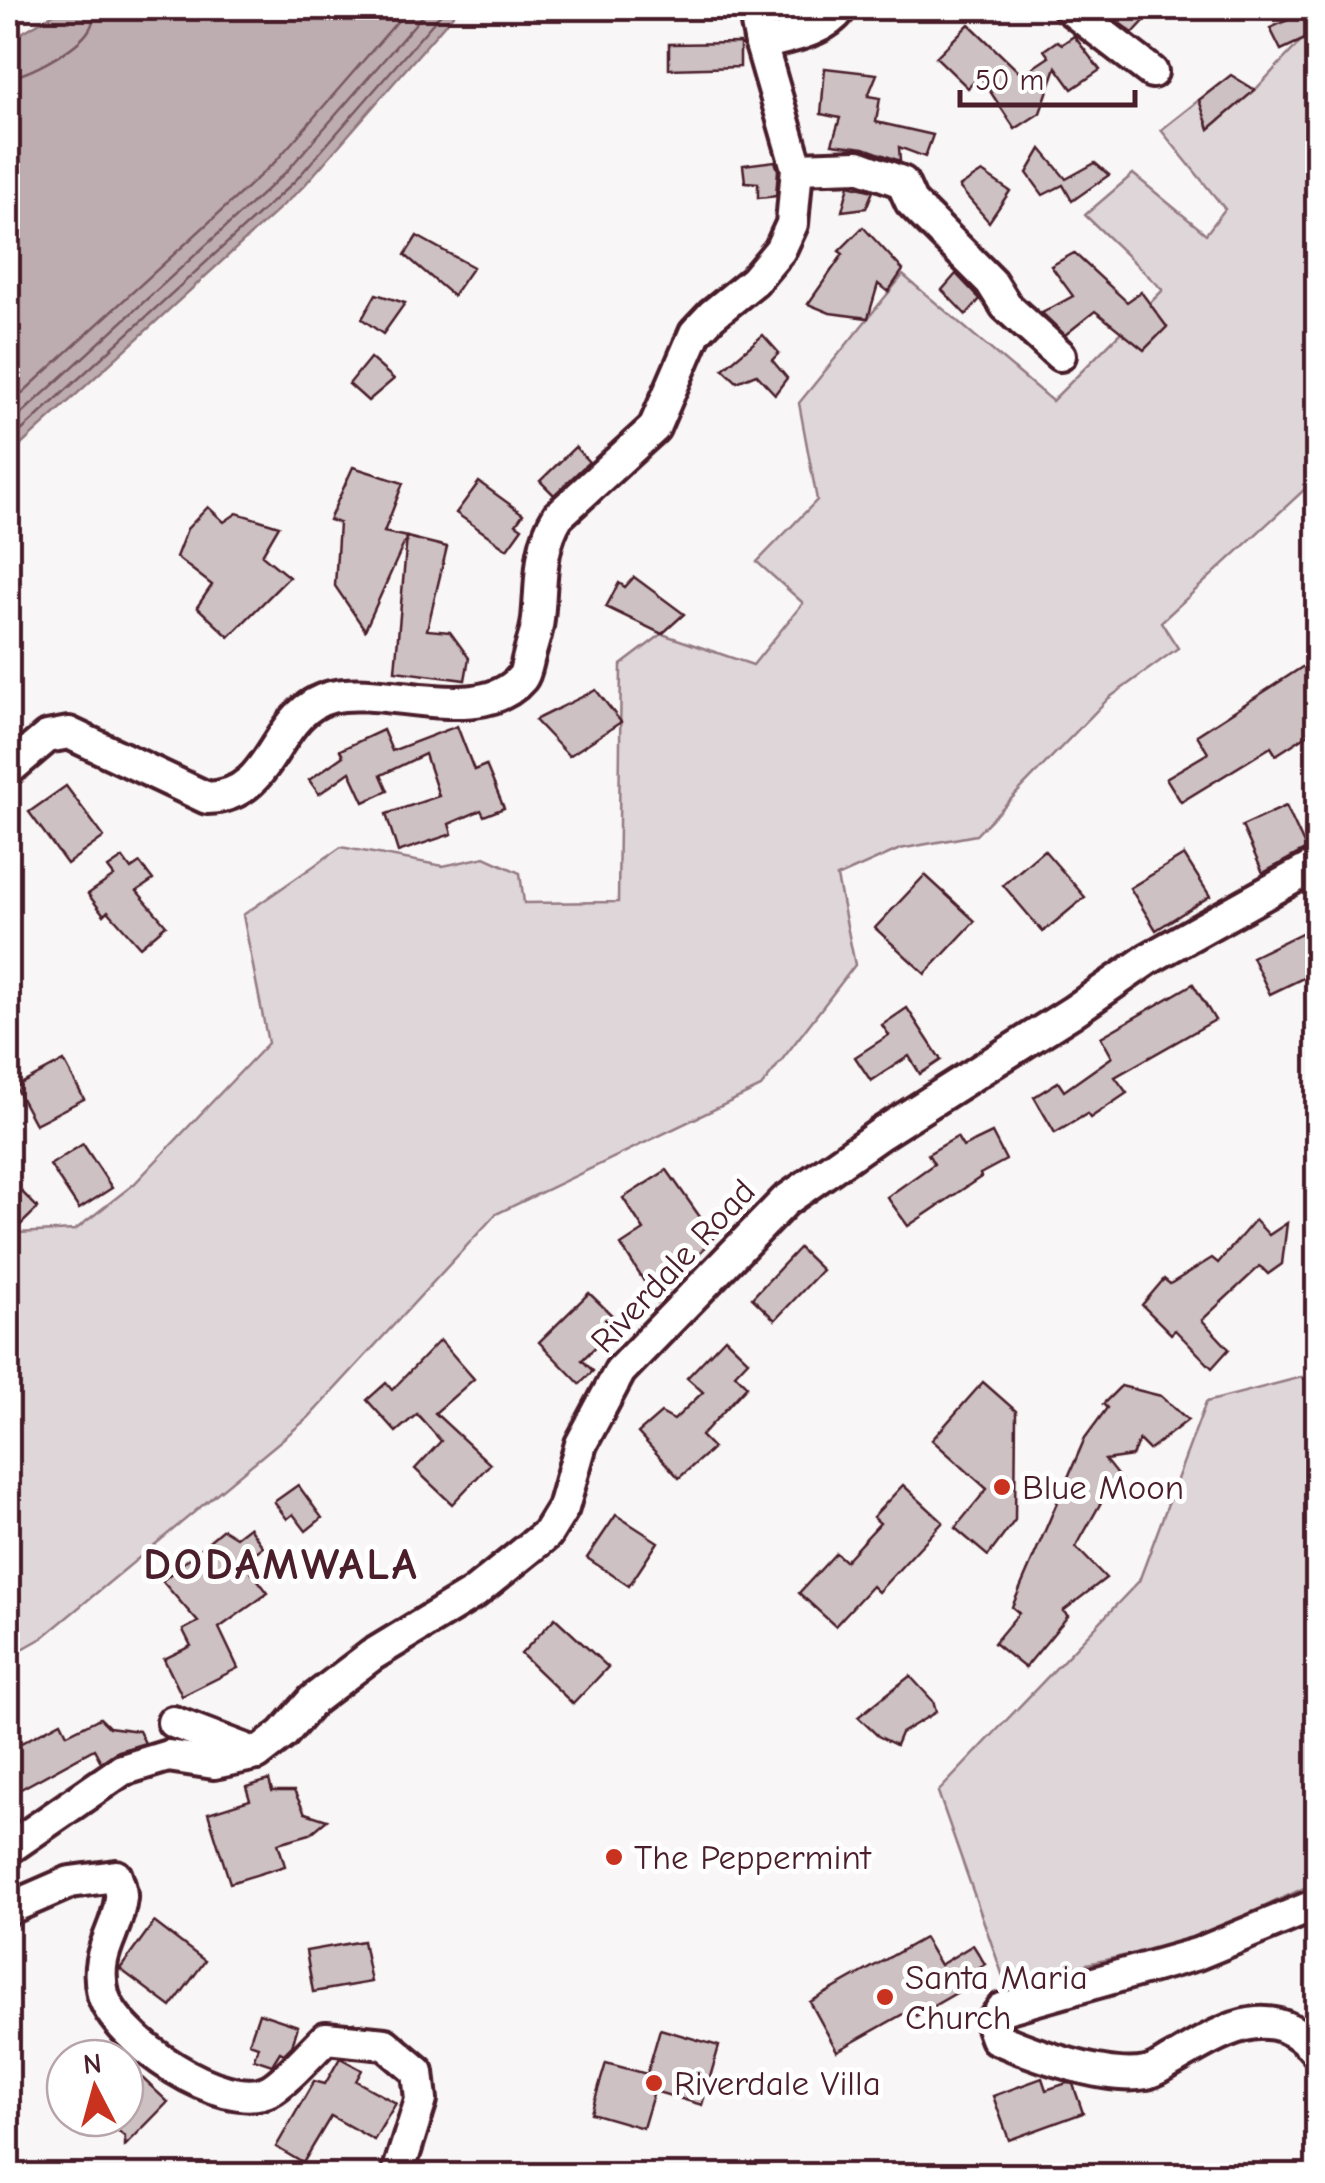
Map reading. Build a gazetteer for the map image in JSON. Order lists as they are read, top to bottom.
{
  "streets": {
    "street": ["Riverdale Road"]
  },
  "districts": ["DODAMWALA"],
  "places": [
    "Blue Moon",
    "The Peppermint",
    "Santa Maria Church",
    "Riverdale Villa"
  ],
  "scale_bar": "50 m",
  "north": "top"
}
